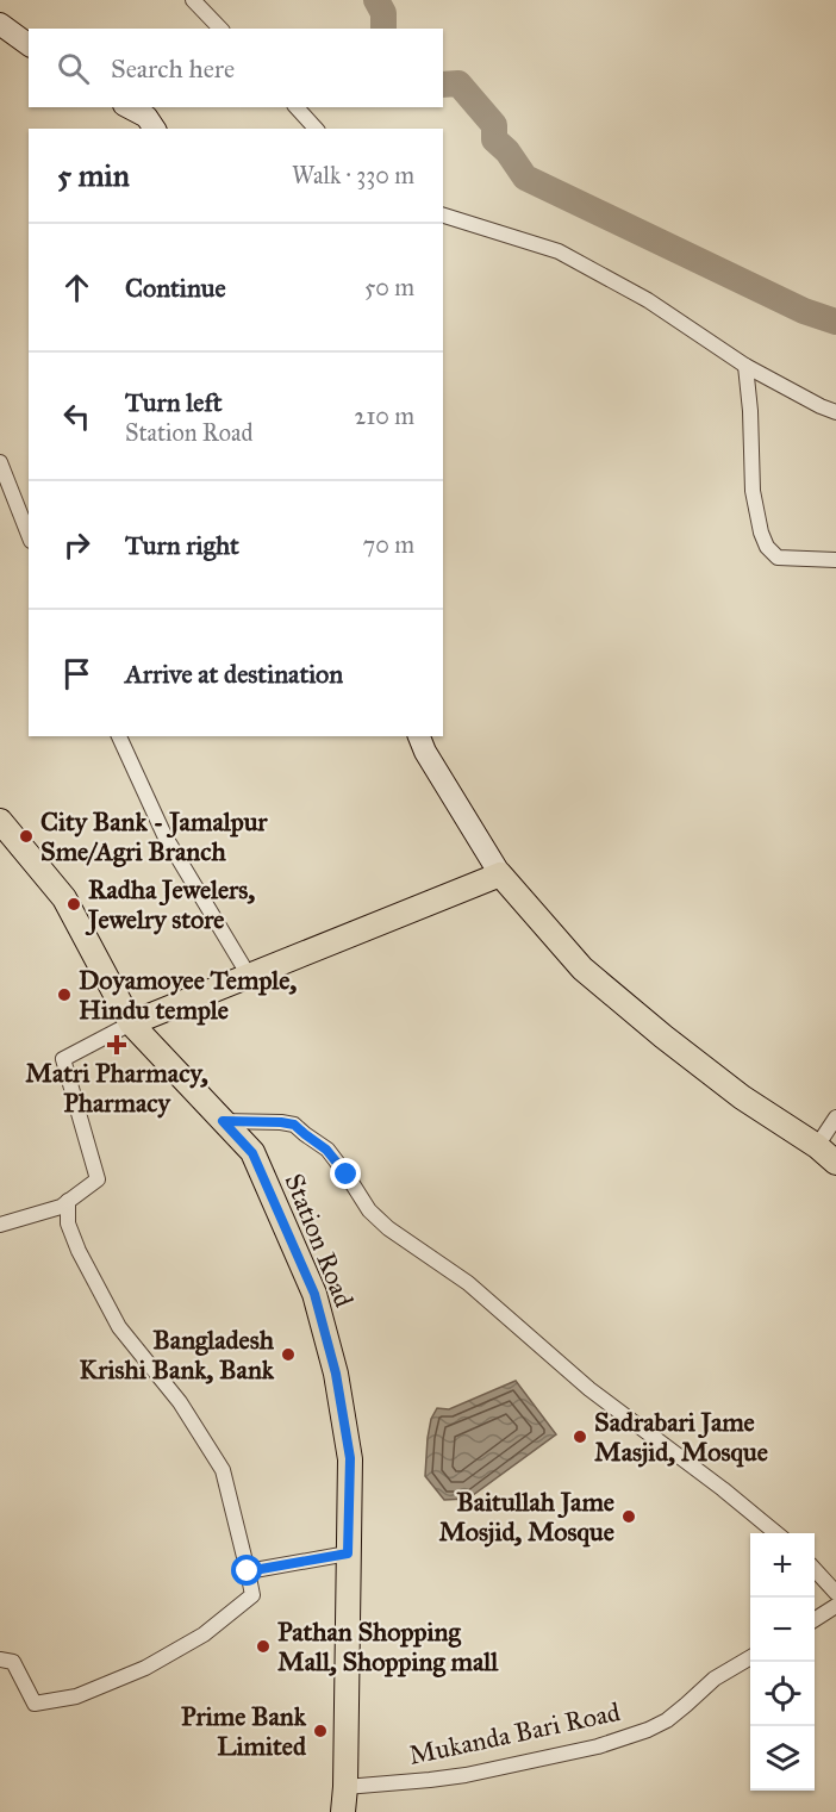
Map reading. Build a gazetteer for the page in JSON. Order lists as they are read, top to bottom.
{
  "streets": {
    "main road": ["Station Road"],
    "street": ["Mukanda Bari Road"]
  },
  "crossings": [
    ["Station Road", "Mukanda Bari Road"]
  ],
  "places": {
    "other": [
      "City Bank - Jamalpur Sme/Agri Branch",
      "Radha Jewelers, Jewelry store",
      "Doyamoyee Temple, Hindu temple",
      "Bangladesh Krishi Bank, Bank",
      "Sadrabari Jame Masjid, Mosque",
      "Baitullah Jame Mosjid, Mosque",
      "Pathan Shopping Mall, Shopping mall",
      "Prime Bank Limited"
    ],
    "health": ["Matri Pharmacy, Pharmacy"]
  },
  "page": {
    "search": "Search here",
    "heading": ["5 min", "Walk · 330 m"],
    "list": [
      ["Continue", "50 m"],
      ["Turn left", "Station Road", "210 m"],
      ["Turn right", "70 m"],
      "Arrive at destination"
    ],
    "map_buttons": ["+", "−"]
  }
}
